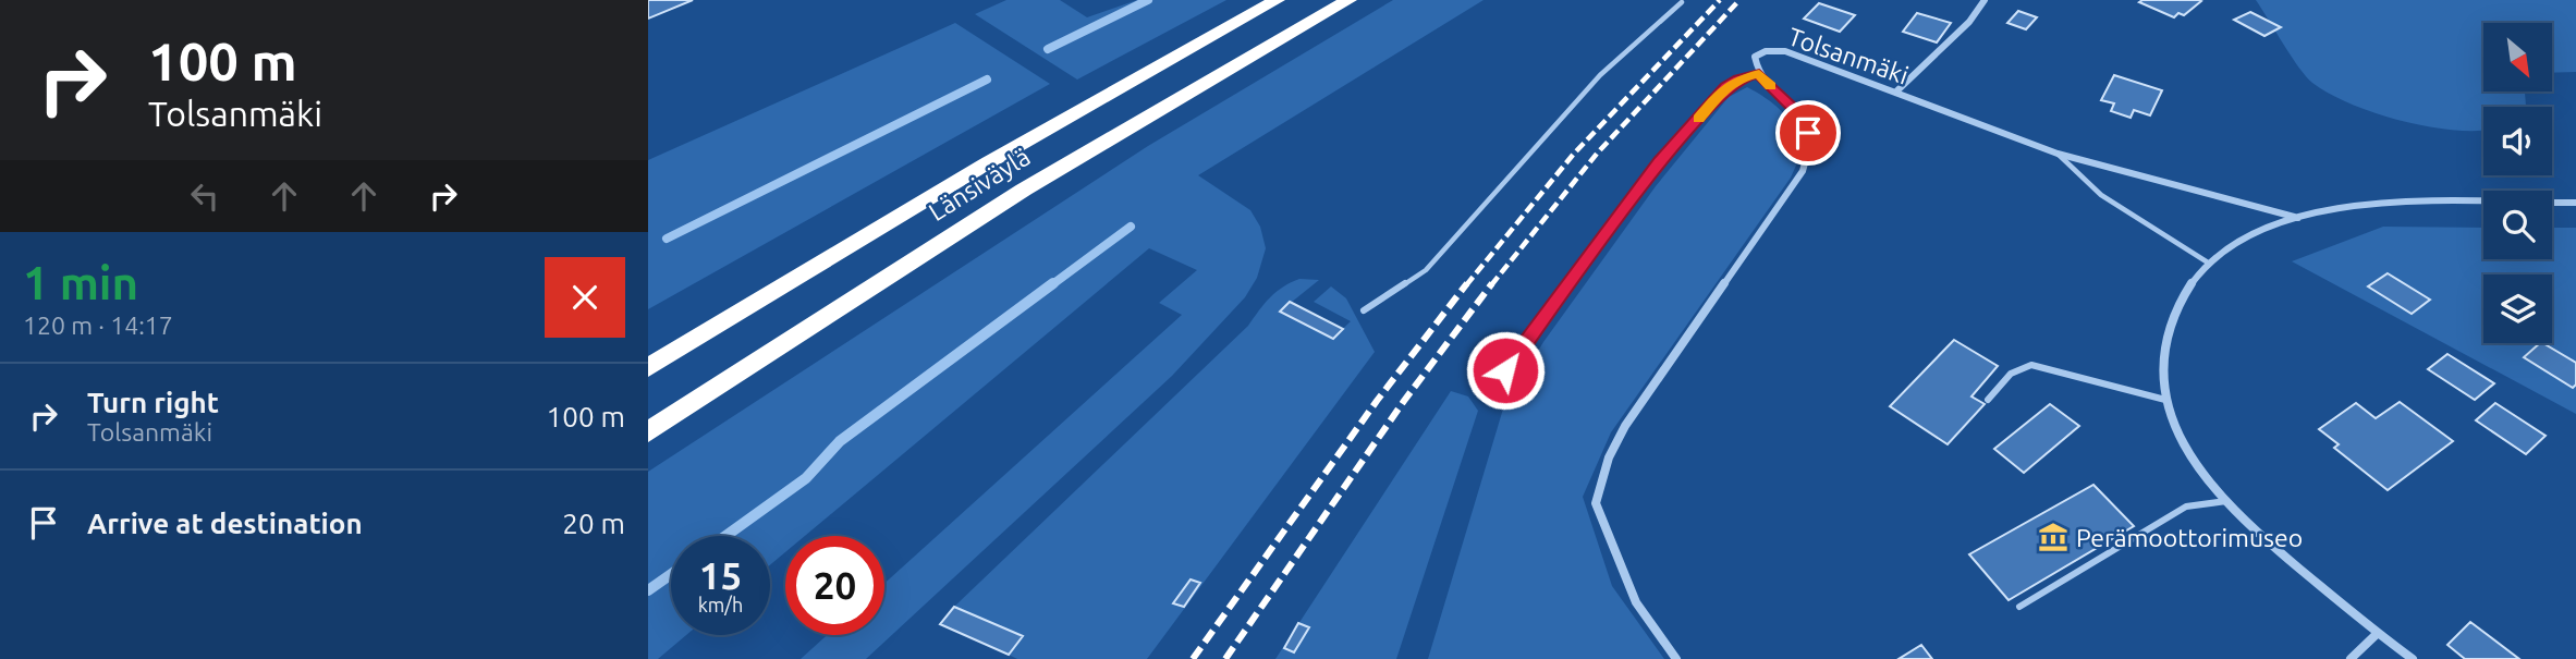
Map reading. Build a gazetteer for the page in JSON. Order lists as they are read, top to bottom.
{
  "streets": {
    "highway": ["Länsiväylä"],
    "street": ["Tolsanmäki"]
  },
  "places": {
    "museum": ["Perämoottorimuseo"]
  },
  "north": "bottom right",
  "page": {
    "turn": ["100 m", "Tolsanmäki"],
    "heading": ["1 min", "120 m · 14:17"],
    "list": [
      {
        "name": "Turn right",
        "note": "Tolsanmäki",
        "value": "100 m"
      },
      {
        "name": "Arrive at destination",
        "value": "20 m"
      }
    ],
    "speed": "15 km/h",
    "limit": "20"
  }
}
